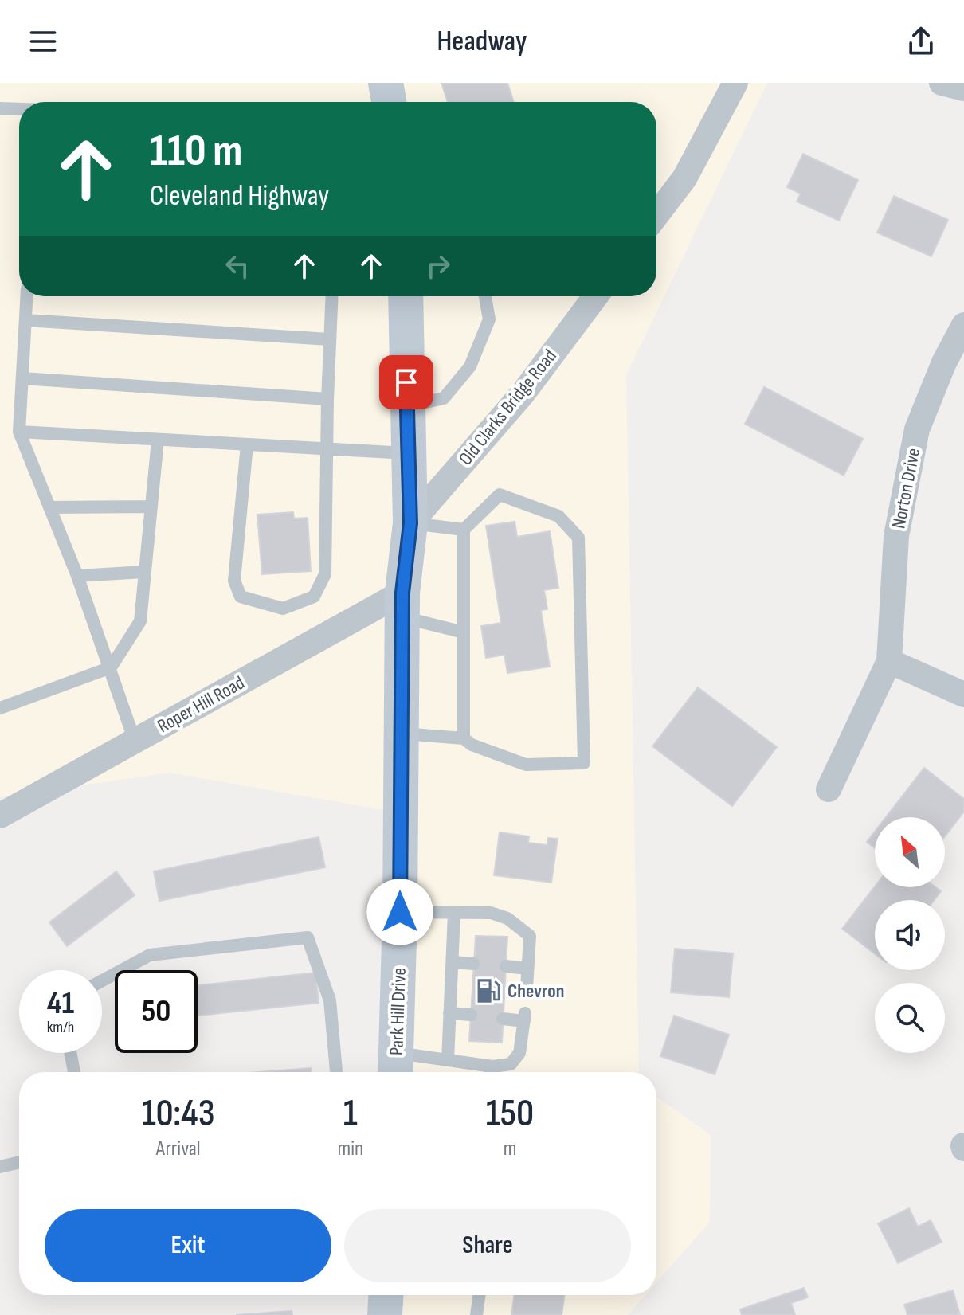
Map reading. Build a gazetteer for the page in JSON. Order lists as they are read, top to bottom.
{
  "streets": {
    "main road": ["Park Hill Drive"],
    "street": ["Old Clarks Bridge Road", "Norton Drive", "Roper Hill Road"]
  },
  "crossings": [
    ["Old Clarks Bridge Road", "Park Hill Drive"],
    ["Roper Hill Road", "Park Hill Drive"]
  ],
  "places": {
    "fuel station": ["Chevron"]
  },
  "north": "top left",
  "page": {
    "header": "Headway",
    "turn": ["110 m", "Cleveland Highway"],
    "speed": "41 km/h",
    "limit": "50",
    "eta": [
      "10:43",
      "Arrival",
      "1",
      "min",
      "150",
      "m"
    ],
    "buttons": ["Exit", "Share"]
  }
}
